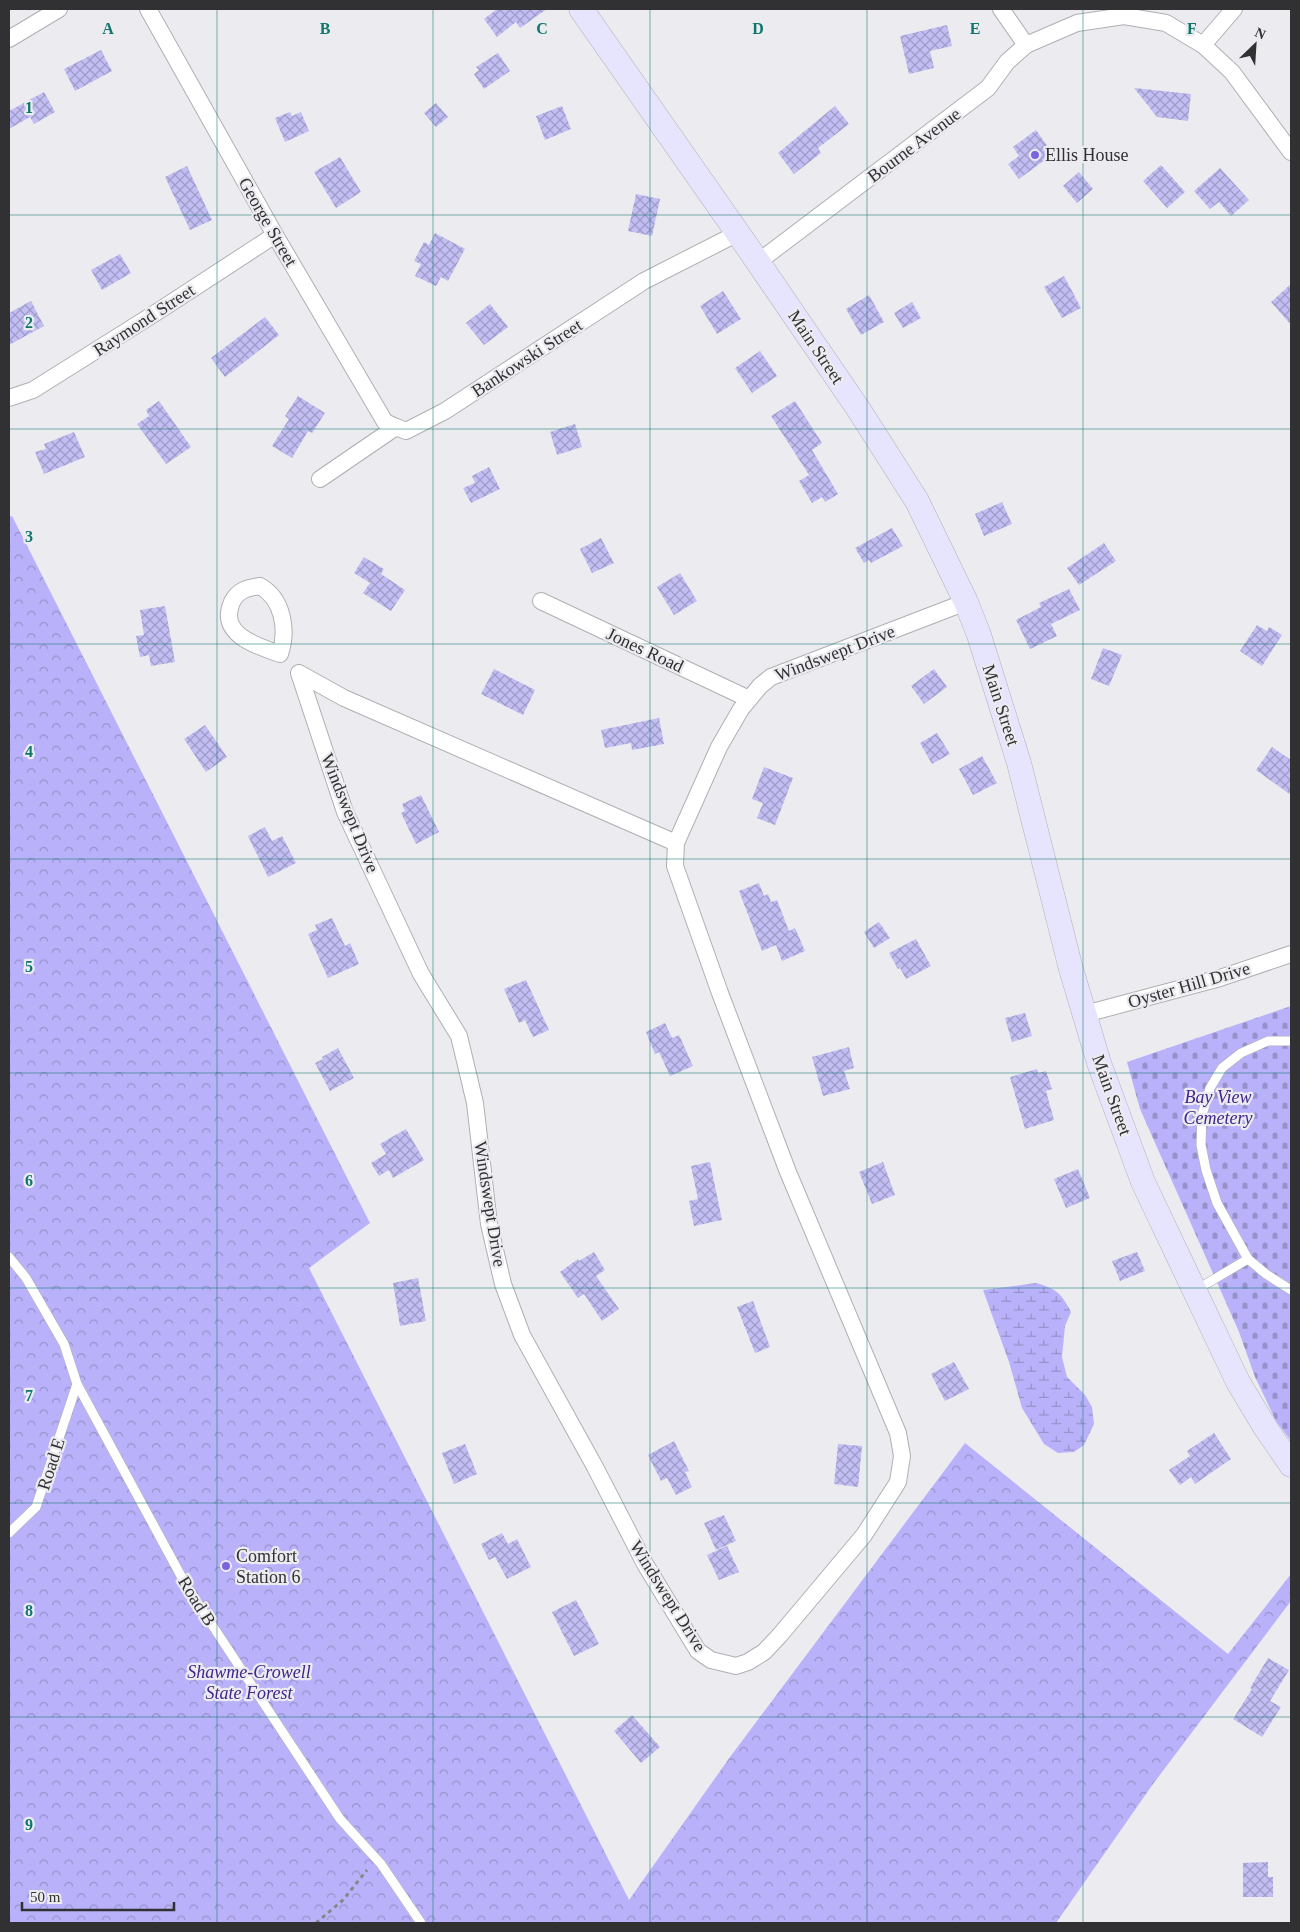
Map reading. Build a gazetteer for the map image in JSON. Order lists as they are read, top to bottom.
{
  "streets": {
    "main road": ["Main Street"],
    "street": [
      "Bourne Avenue",
      "George Street",
      "Raymond Street",
      "Bankowski Street",
      "Jones Road",
      "Windswept Drive",
      "Oyster Hill Drive"
    ],
    "lane": ["Road E", "Road B"]
  },
  "crossings": [
    ["Bourne Avenue", "Main Street"],
    ["George Street", "Raymond Street"],
    ["George Street", "Bankowski Street"],
    ["Main Street", "Bankowski Street"],
    ["Main Street", "Windswept Drive"],
    ["Main Street", "Oyster Hill Drive"],
    ["Jones Road", "Windswept Drive"],
    ["Road E", "Road B"]
  ],
  "parks": ["Bay View Cemetery", "Shawme-Crowell State Forest"],
  "places": ["Ellis House", "Comfort Station 6"],
  "scale_bar": "50 m",
  "north": "top right",
  "grid": {
    "columns": [
      "A",
      "B",
      "C",
      "D",
      "E",
      "F"
    ],
    "rows": [
      "1",
      "2",
      "3",
      "4",
      "5",
      "6",
      "7",
      "8",
      "9"
    ]
  }
}
